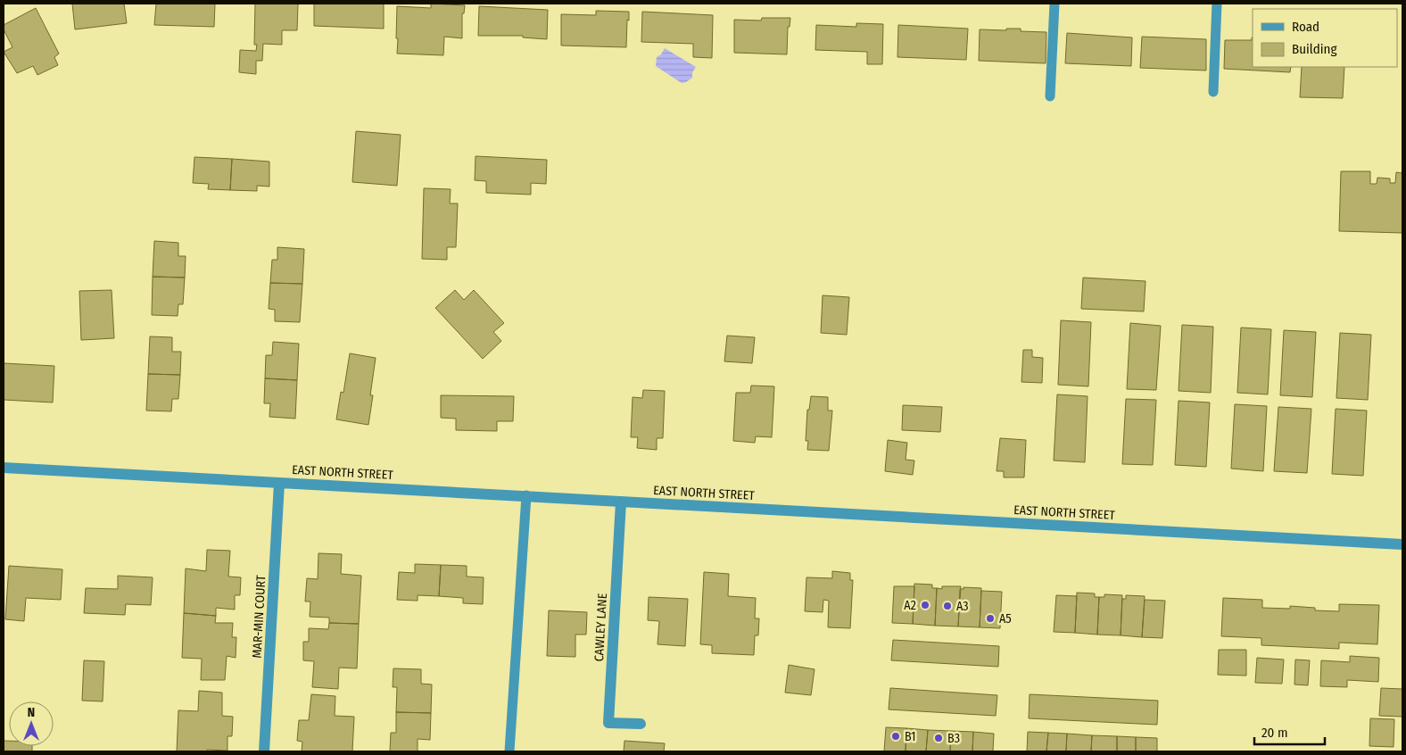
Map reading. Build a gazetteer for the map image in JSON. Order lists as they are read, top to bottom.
{
  "streets": {
    "street": ["EAST NORTH STREET", "MAR-MIN COURT", "CAWLEY LANE"]
  },
  "crossings": [
    ["EAST NORTH STREET", "MAR-MIN COURT"],
    ["EAST NORTH STREET", "CAWLEY LANE"]
  ],
  "places": [
    "A2",
    "A3",
    "A5",
    "B1",
    "B3"
  ],
  "legend": ["Road", "Building"],
  "scale_bar": "20 m",
  "north": "top"
}
